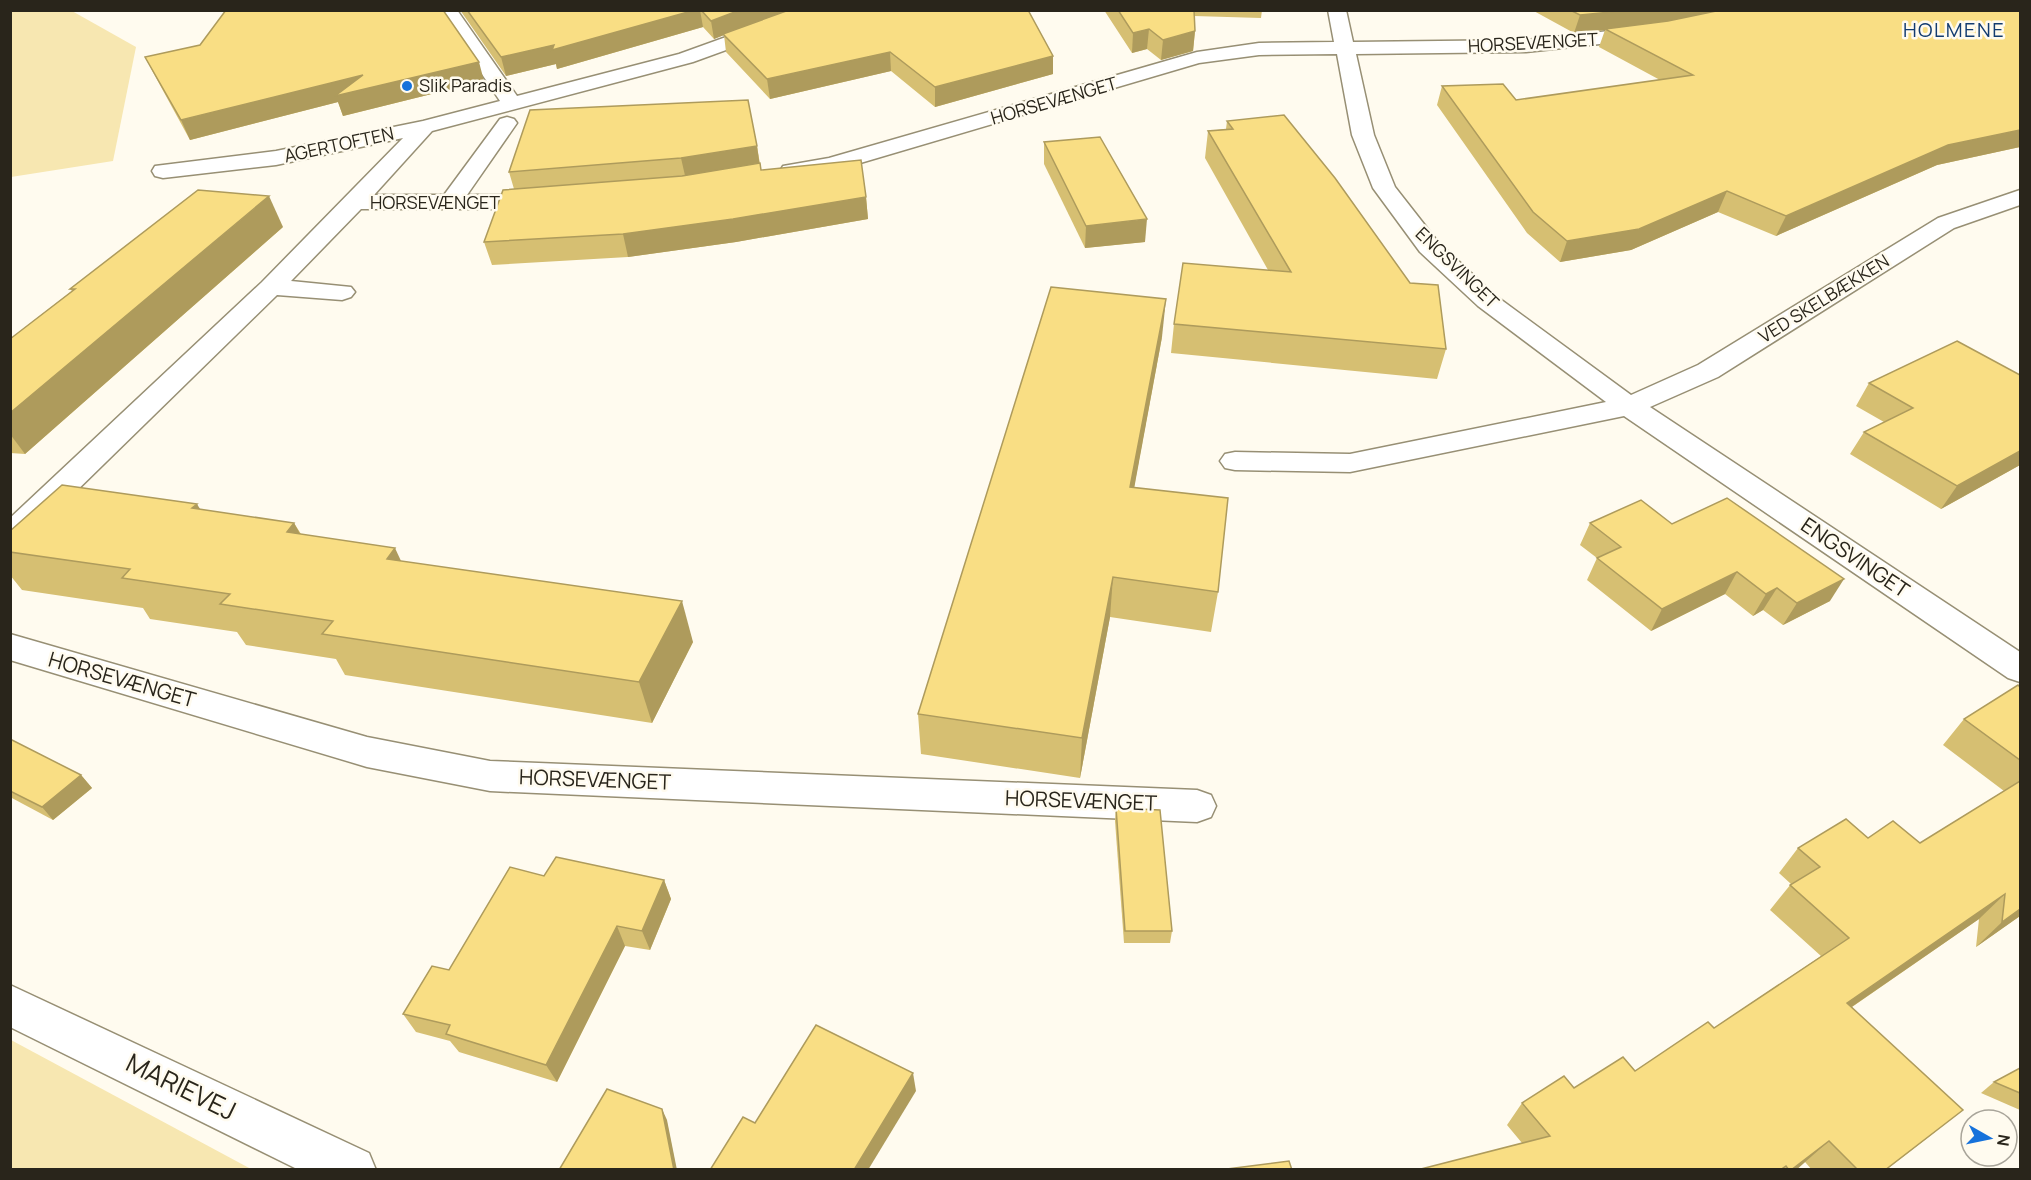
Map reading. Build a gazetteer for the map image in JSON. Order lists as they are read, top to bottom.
{
  "streets": {
    "street": [
      "HORSEVÆNGET",
      "AGERTOFTEN",
      "ENGSVINGET",
      "VED SKELBÆKKEN",
      "MARIEVEJ"
    ]
  },
  "crossings": [
    ["HORSEVÆNGET", "AGERTOFTEN"],
    ["HORSEVÆNGET", "ENGSVINGET"],
    ["ENGSVINGET", "VED SKELBÆKKEN"]
  ],
  "districts": ["HOLMENE"],
  "places": ["Slik Paradis"],
  "north": "right"
}
